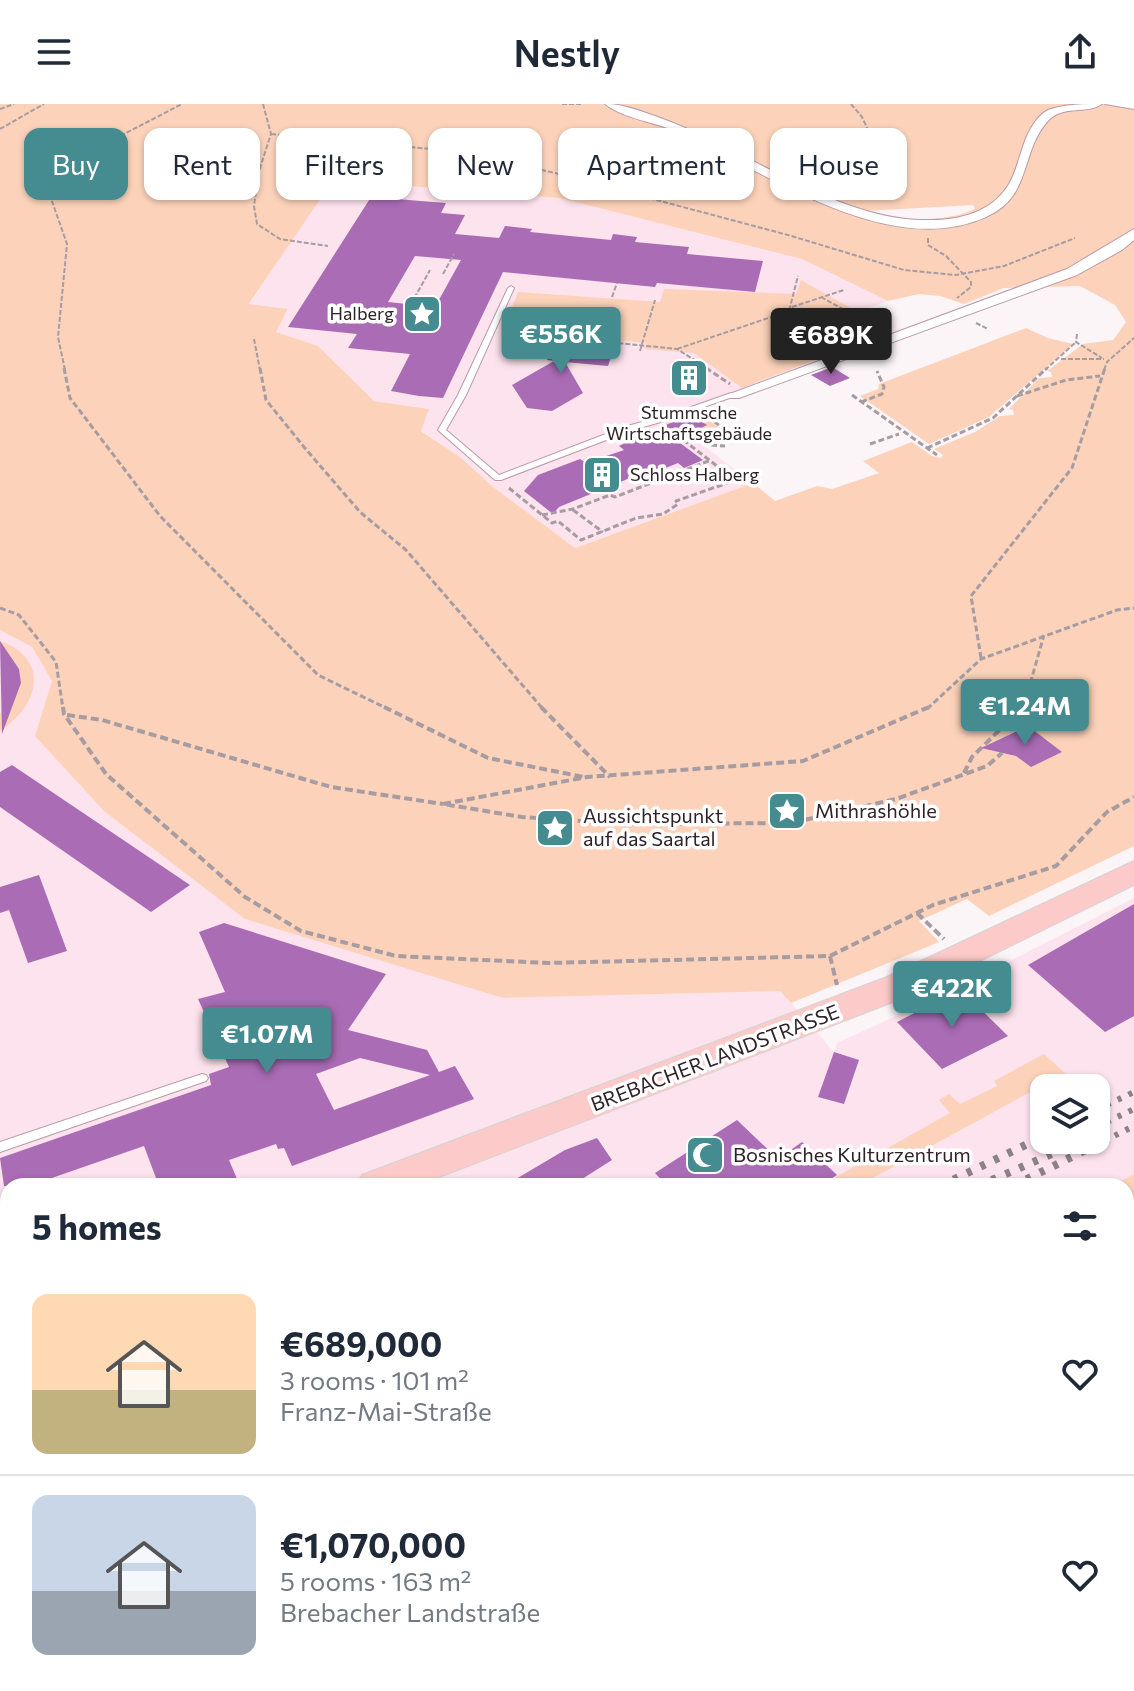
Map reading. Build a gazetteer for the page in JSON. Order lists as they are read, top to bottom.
{
  "streets": {
    "main road": ["BREBACHER LANDSTRASSE"]
  },
  "places": {
    "place": ["Halberg", "Mithrashöhle", "Aussichtspunkt auf das Saartal"],
    "building": ["Stummsche Wirtschaftsgebäude", "Schloss Halberg"],
    "mosque": ["Bosnisches Kulturzentrum"]
  },
  "page": {
    "header": "Nestly",
    "chip": [
      "Buy",
      "Rent",
      "Filters",
      "New",
      "Apartment",
      "House"
    ],
    "price": [
      "€556K",
      "€689K",
      "€1.24M",
      "€422K",
      "€1.07M"
    ],
    "heading": "5 homes",
    "list": [
      {
        "name": "€689,000",
        "note": "3 rooms · 101 m² · Franz-Mai-Straße"
      },
      {
        "name": "€1,070,000",
        "note": "5 rooms · 163 m² · Brebacher Landstraße"
      }
    ]
  }
}
